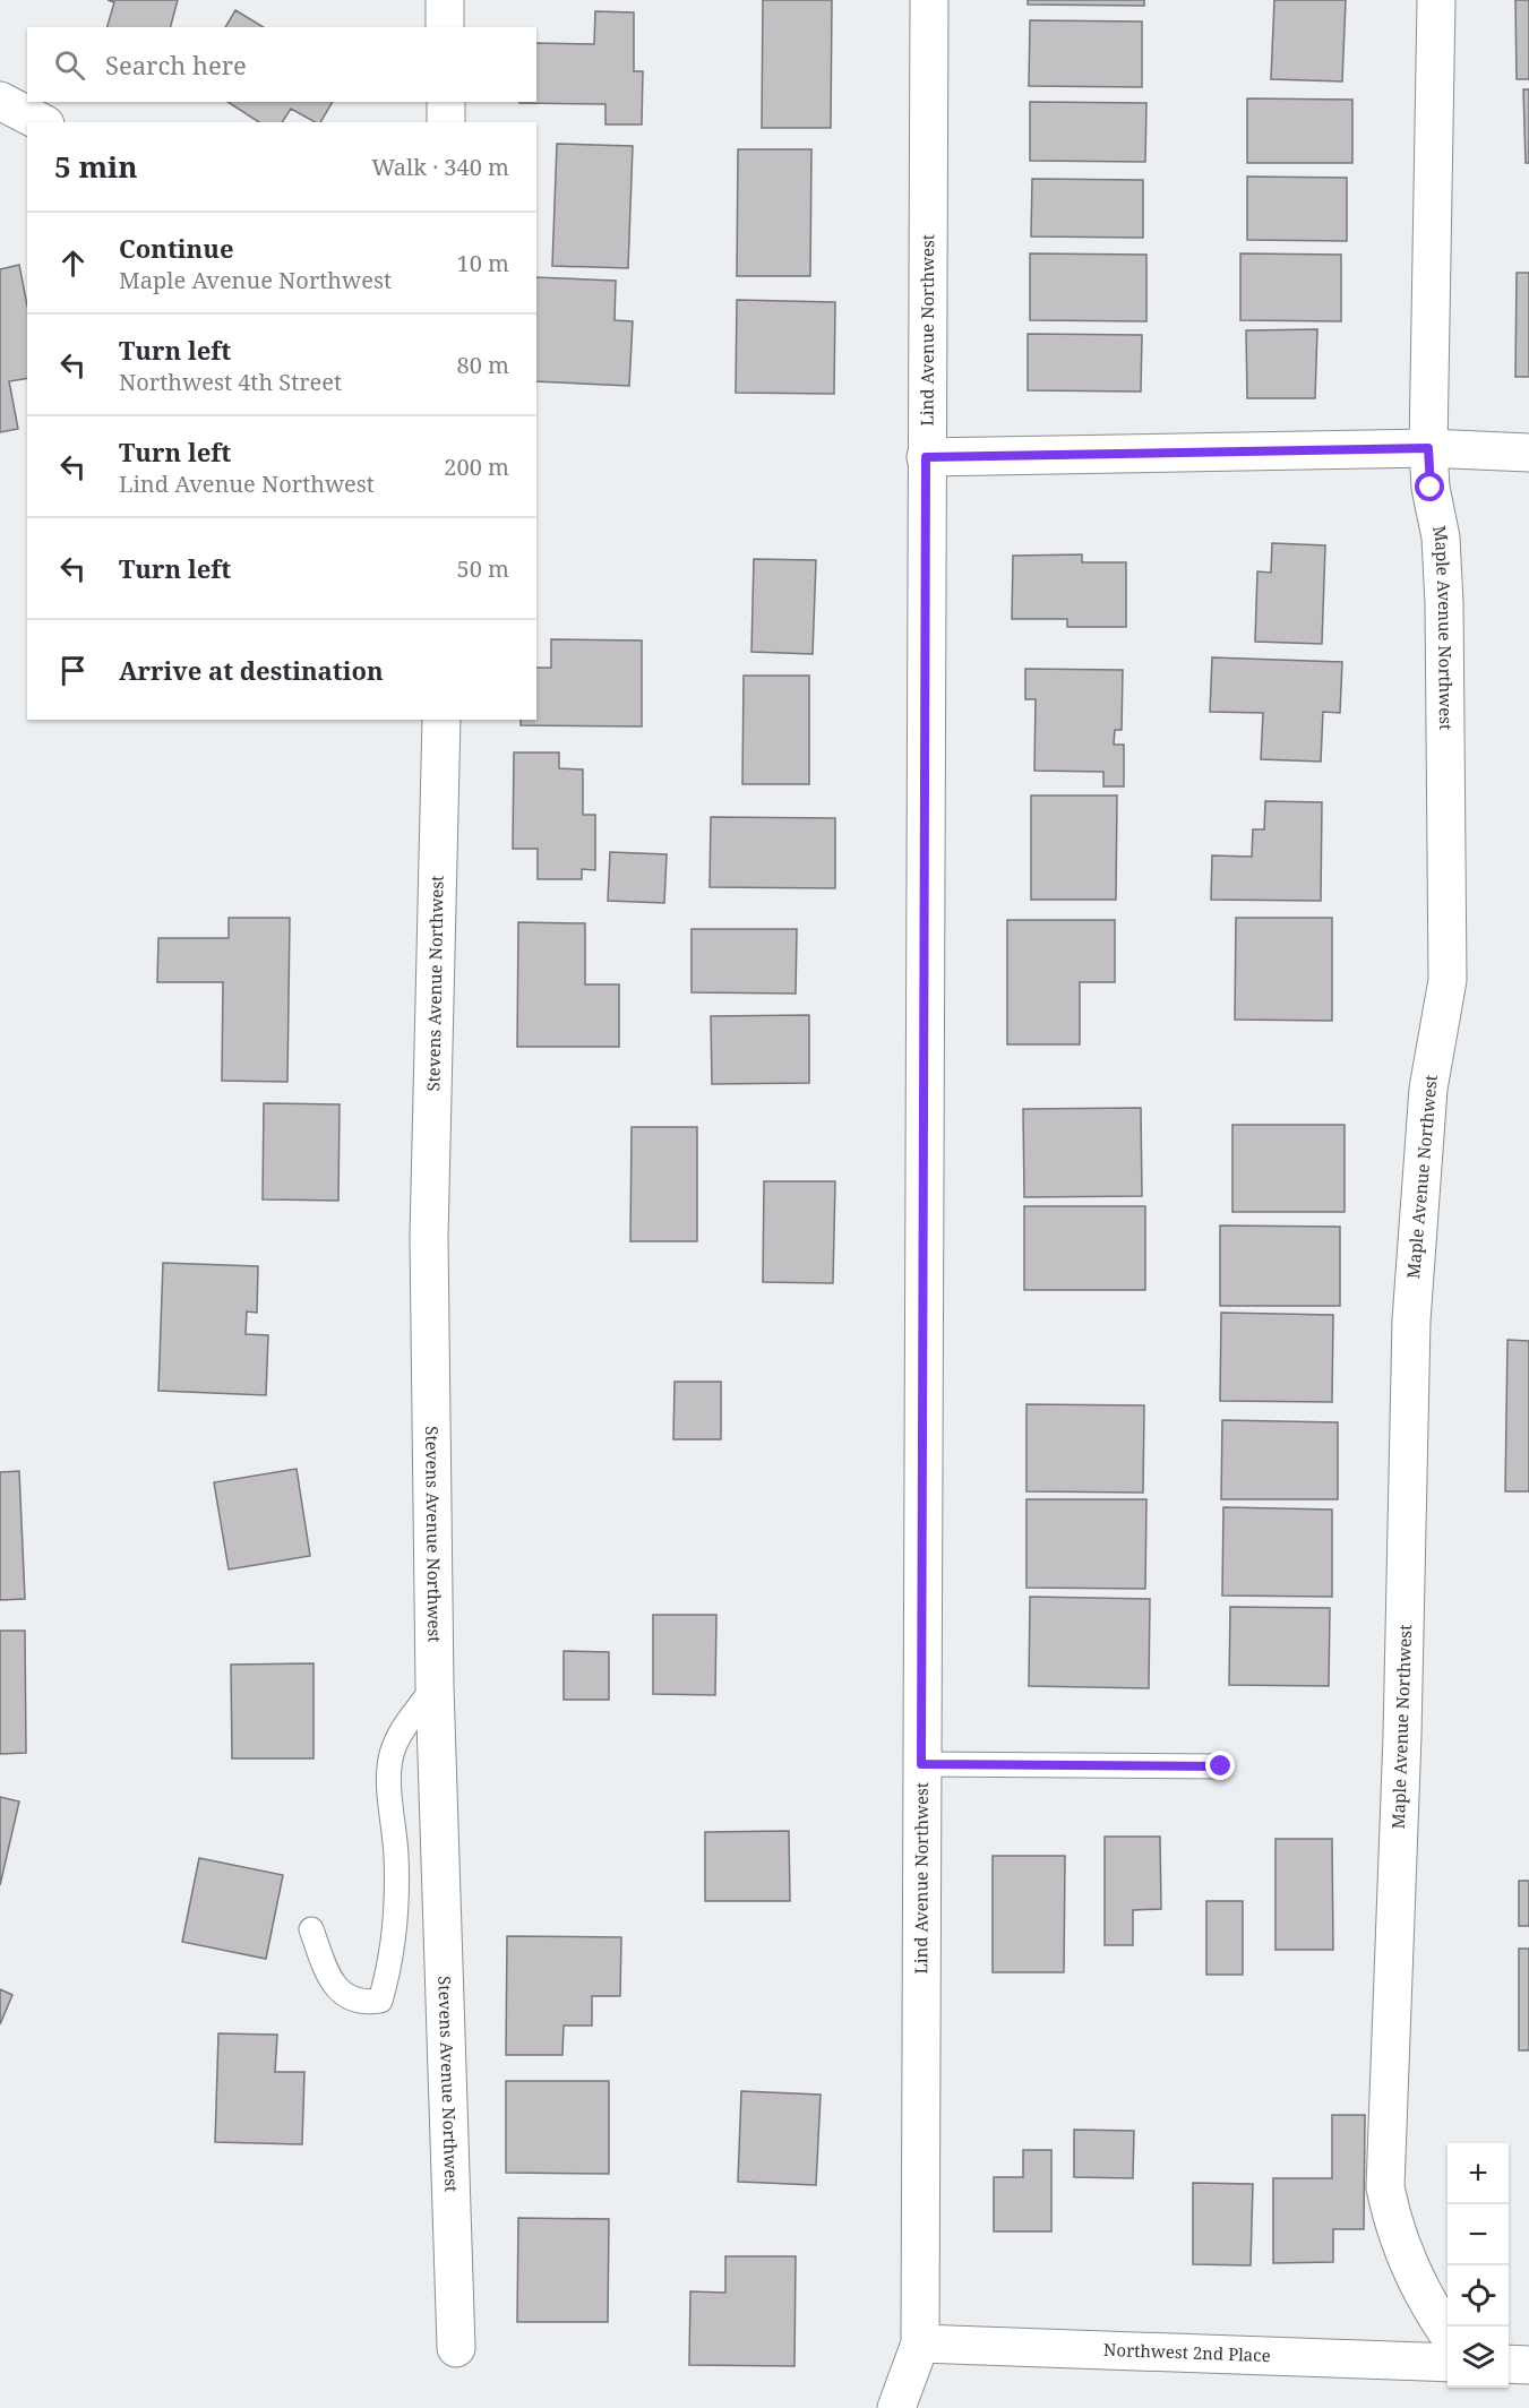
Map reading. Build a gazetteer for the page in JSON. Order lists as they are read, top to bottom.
{
  "streets": {
    "street": [
      "Lind Avenue Northwest",
      "Maple Avenue Northwest",
      "Stevens Avenue Northwest",
      "Northwest 2nd Place"
    ]
  },
  "crossings": [
    ["Lind Avenue Northwest", "Northwest 2nd Place"]
  ],
  "page": {
    "search": "Search here",
    "heading": ["5 min", "Walk · 340 m"],
    "list": [
      ["Continue", "Maple Avenue Northwest", "10 m"],
      ["Turn left", "Northwest 4th Street", "80 m"],
      ["Turn left", "Lind Avenue Northwest", "200 m"],
      ["Turn left", "50 m"],
      "Arrive at destination"
    ],
    "map_buttons": ["+", "−"]
  }
}
